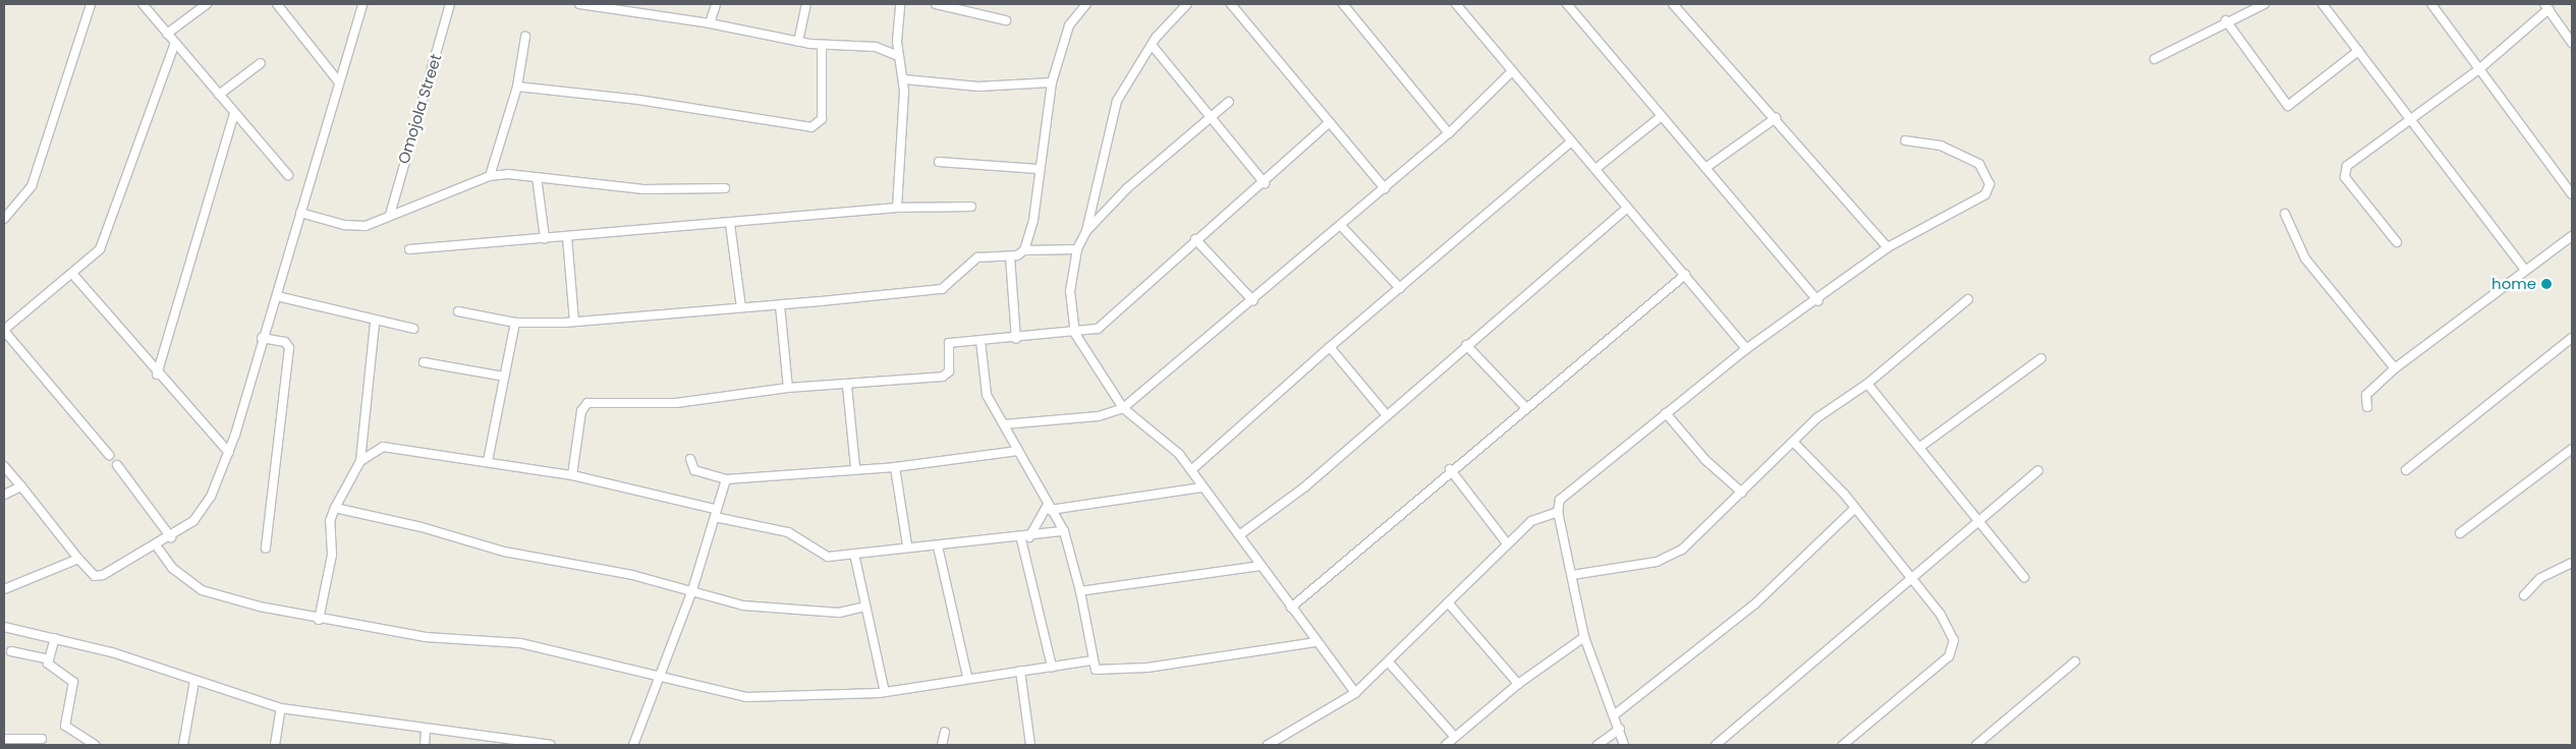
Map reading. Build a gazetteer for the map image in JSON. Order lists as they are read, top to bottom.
{
  "streets": {
    "street": ["Omojola Street"]
  },
  "places": ["home"]
}
